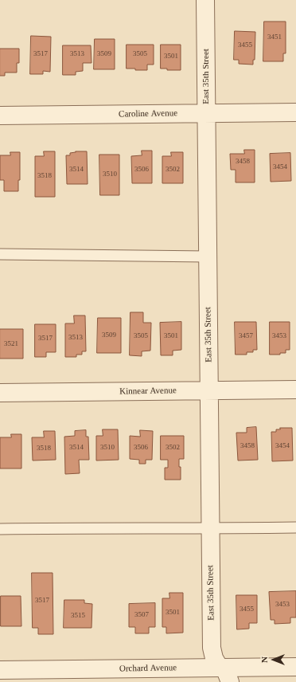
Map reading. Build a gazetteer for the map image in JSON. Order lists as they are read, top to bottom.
{
  "streets": {
    "street": [
      "East 35th Street",
      "Caroline Avenue",
      "Kinnear Avenue",
      "Orchard Avenue"
    ]
  },
  "crossings": [
    ["East 35th Street", "Caroline Avenue"],
    ["East 35th Street", "Kinnear Avenue"],
    ["East 35th Street", "Orchard Avenue"]
  ],
  "house_numbers": [
    "3451",
    "3455",
    "3517",
    "3513",
    "3509",
    "3505",
    "3501",
    "3458",
    "3454",
    "3514",
    "3506",
    "3502",
    "3510",
    "3518",
    "3509",
    "3505",
    "3501",
    "3457",
    "3453",
    "3513",
    "3517",
    "3521",
    "3458",
    "3454",
    "3514",
    "3510",
    "3506",
    "3502",
    "3518",
    "3517",
    "3453",
    "3455",
    "3501",
    "3507",
    "3515"
  ],
  "north": "left"
}
